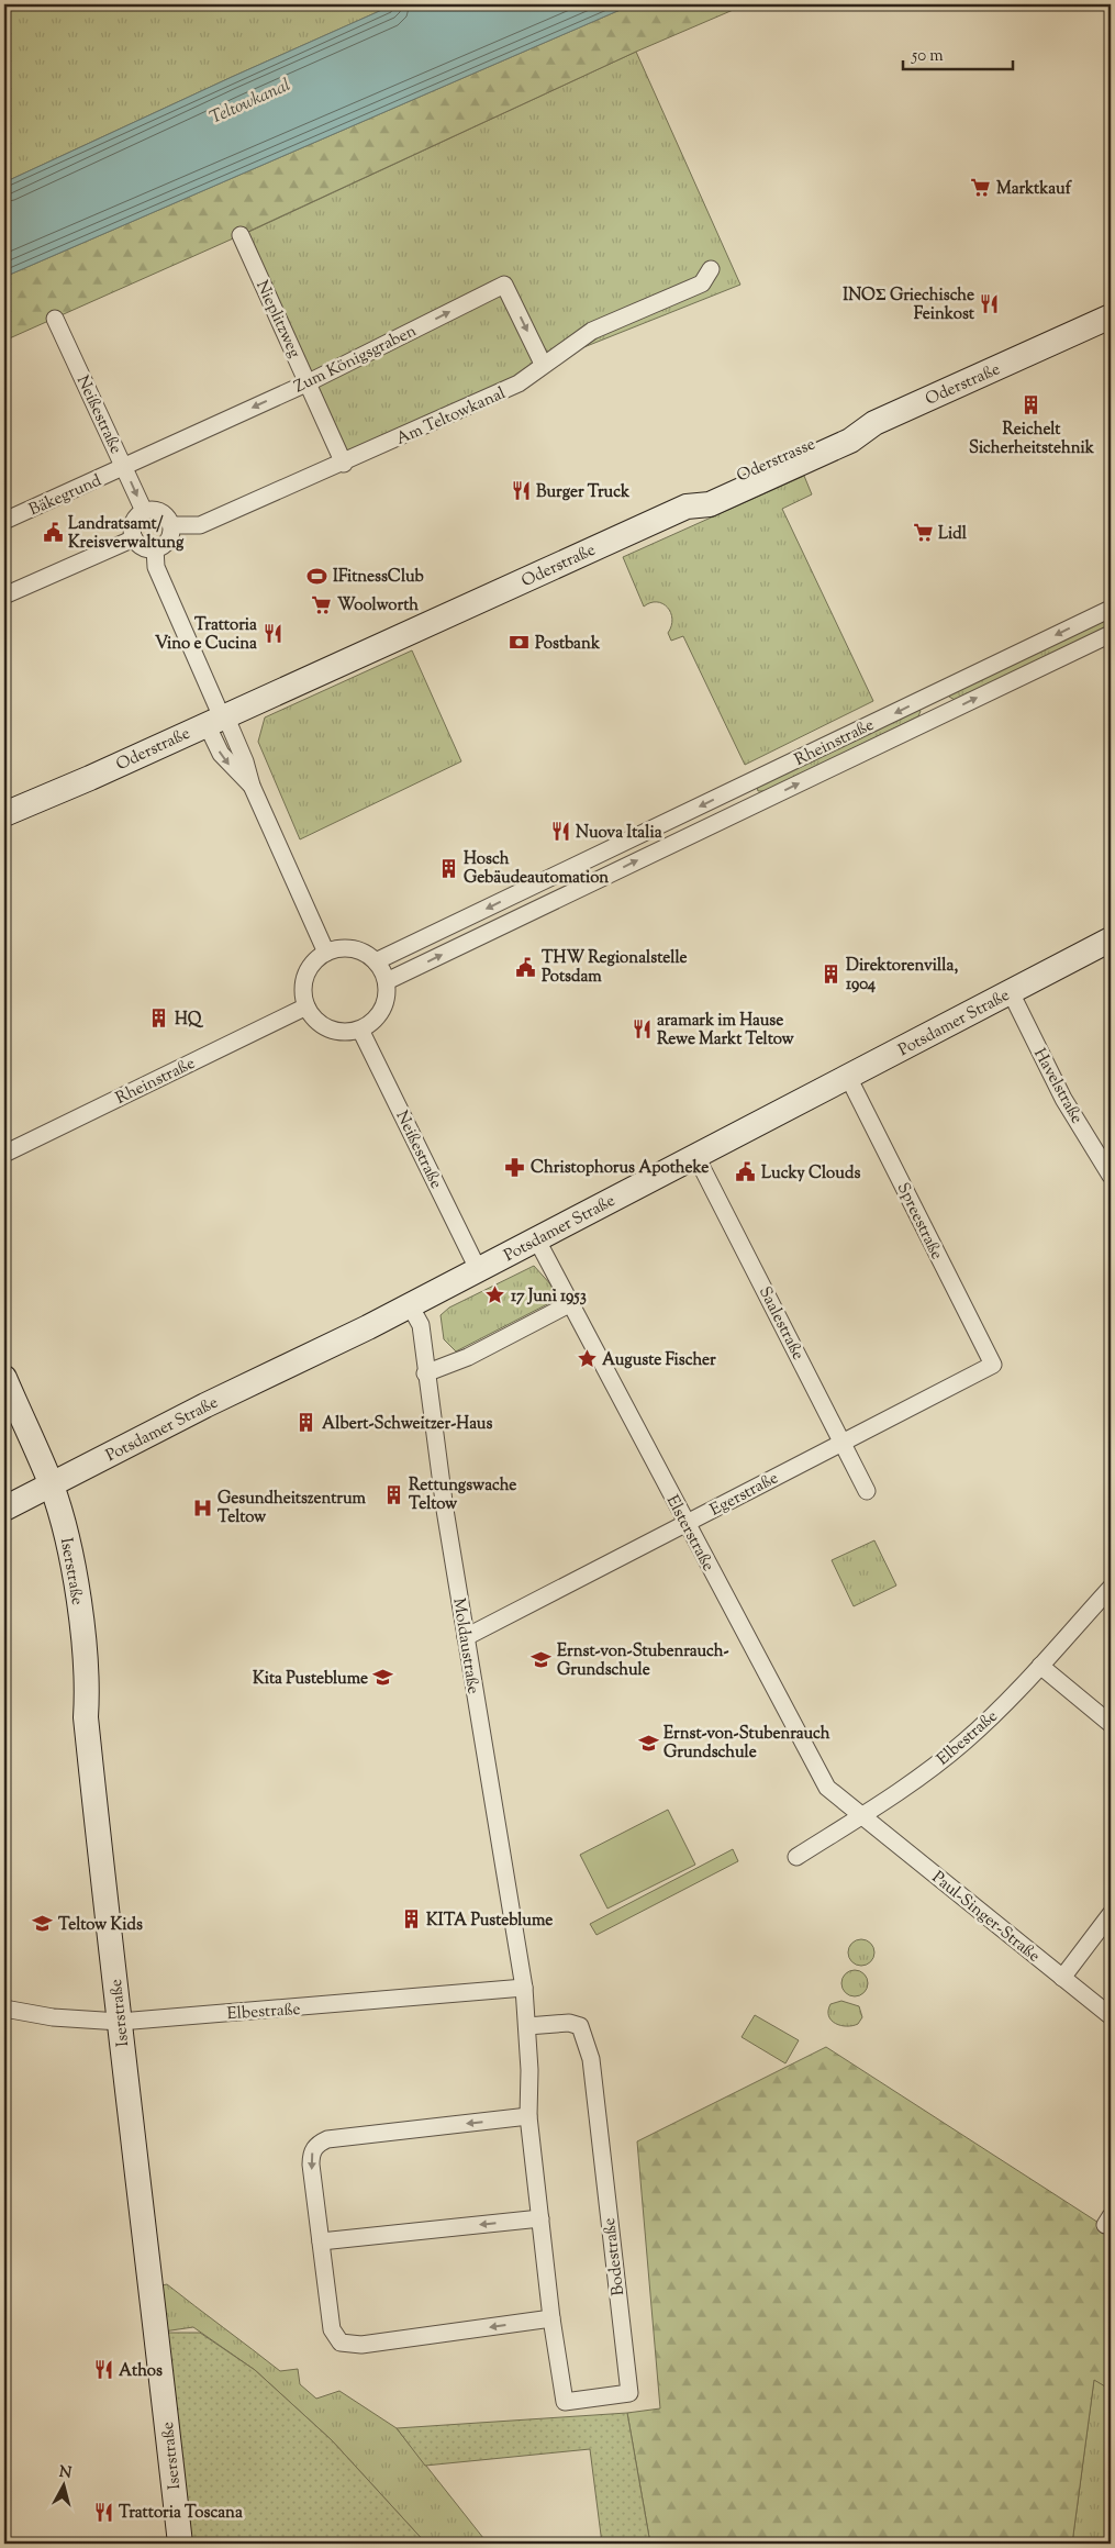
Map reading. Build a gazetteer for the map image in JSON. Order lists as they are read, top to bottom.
{
  "streets": {
    "street": [
      "Nieplitzweg",
      "Zum Königsgraben",
      "Oderstraße",
      "Neißestraße",
      "Am Teltowkanal",
      "Bäkegrund",
      "Rheinstraße",
      "Potsdamer Straße",
      "Havelstraße",
      "Spreestraße",
      "Saalestraße",
      "Egerstraße",
      "Elsterstraße",
      "Iserstraße",
      "Moldaustraße",
      "Elbestraße",
      "Paul-Singer-Straße",
      "Bodestraße"
    ]
  },
  "crossings": [
    ["Nieplitzweg", "Zum Königsgraben"],
    ["Nieplitzweg", "Am Teltowkanal"],
    ["Zum Königsgraben", "Neißestraße"],
    ["Zum Königsgraben", "Am Teltowkanal"],
    ["Zum Königsgraben", "Bäkegrund"],
    ["Neißestraße", "Am Teltowkanal"],
    ["Neißestraße", "Bäkegrund"],
    ["Neißestraße", "Rheinstraße"],
    ["Neißestraße", "Potsdamer Straße"],
    ["Potsdamer Straße", "Havelstraße"],
    ["Potsdamer Straße", "Spreestraße"],
    ["Potsdamer Straße", "Saalestraße"],
    ["Potsdamer Straße", "Elsterstraße"],
    ["Potsdamer Straße", "Iserstraße"],
    ["Potsdamer Straße", "Moldaustraße"],
    ["Spreestraße", "Egerstraße"],
    ["Saalestraße", "Egerstraße"],
    ["Egerstraße", "Elsterstraße"],
    ["Egerstraße", "Moldaustraße"],
    ["Elsterstraße", "Elbestraße"],
    ["Elsterstraße", "Paul-Singer-Straße"],
    ["Iserstraße", "Elbestraße"],
    ["Moldaustraße", "Elbestraße"],
    ["Moldaustraße", "Bodestraße"],
    ["Elbestraße", "Paul-Singer-Straße"],
    ["Elbestraße", "Bodestraße"]
  ],
  "water": ["Teltowkanal"],
  "places": {
    "supermarket": ["Marktkauf", "Lidl", "Woolworth"],
    "restaurant": [
      "INOΣ Griechische Feinkost",
      "Burger Truck",
      "Trattoria Vino e Cucina",
      "Nuova Italia",
      "aramark im Hause Rewe Markt Teltow",
      "Athos",
      "Trattoria Toscana"
    ],
    "building": [
      "Reichelt Sicherheitstehnik",
      "Hosch Gebäudeautomation",
      "Direktorenvilla, 1904",
      "HQ",
      "Albert-Schweitzer-Haus",
      "Rettungswache Teltow",
      "KITA Pusteblume"
    ],
    "public building": ["Landratsamt/ Kreisverwaltung", "THW Regionalstelle Potsdam", "Lucky Clouds"],
    "sports": ["IFitnessClub"],
    "bank": ["Postbank"],
    "pharmacy": ["Christophorus Apotheke"],
    "place": ["17 Juni 1953", "Auguste Fischer"],
    "hospital": ["Gesundheitszentrum Teltow"],
    "school or university": [
      "Ernst-von-Stubenrauch- Grundschule",
      "Kita Pusteblume",
      "Ernst-von-Stubenrauch Grundschule",
      "Teltow Kids"
    ]
  },
  "scale_bar": "50 m",
  "north": "top"
}
